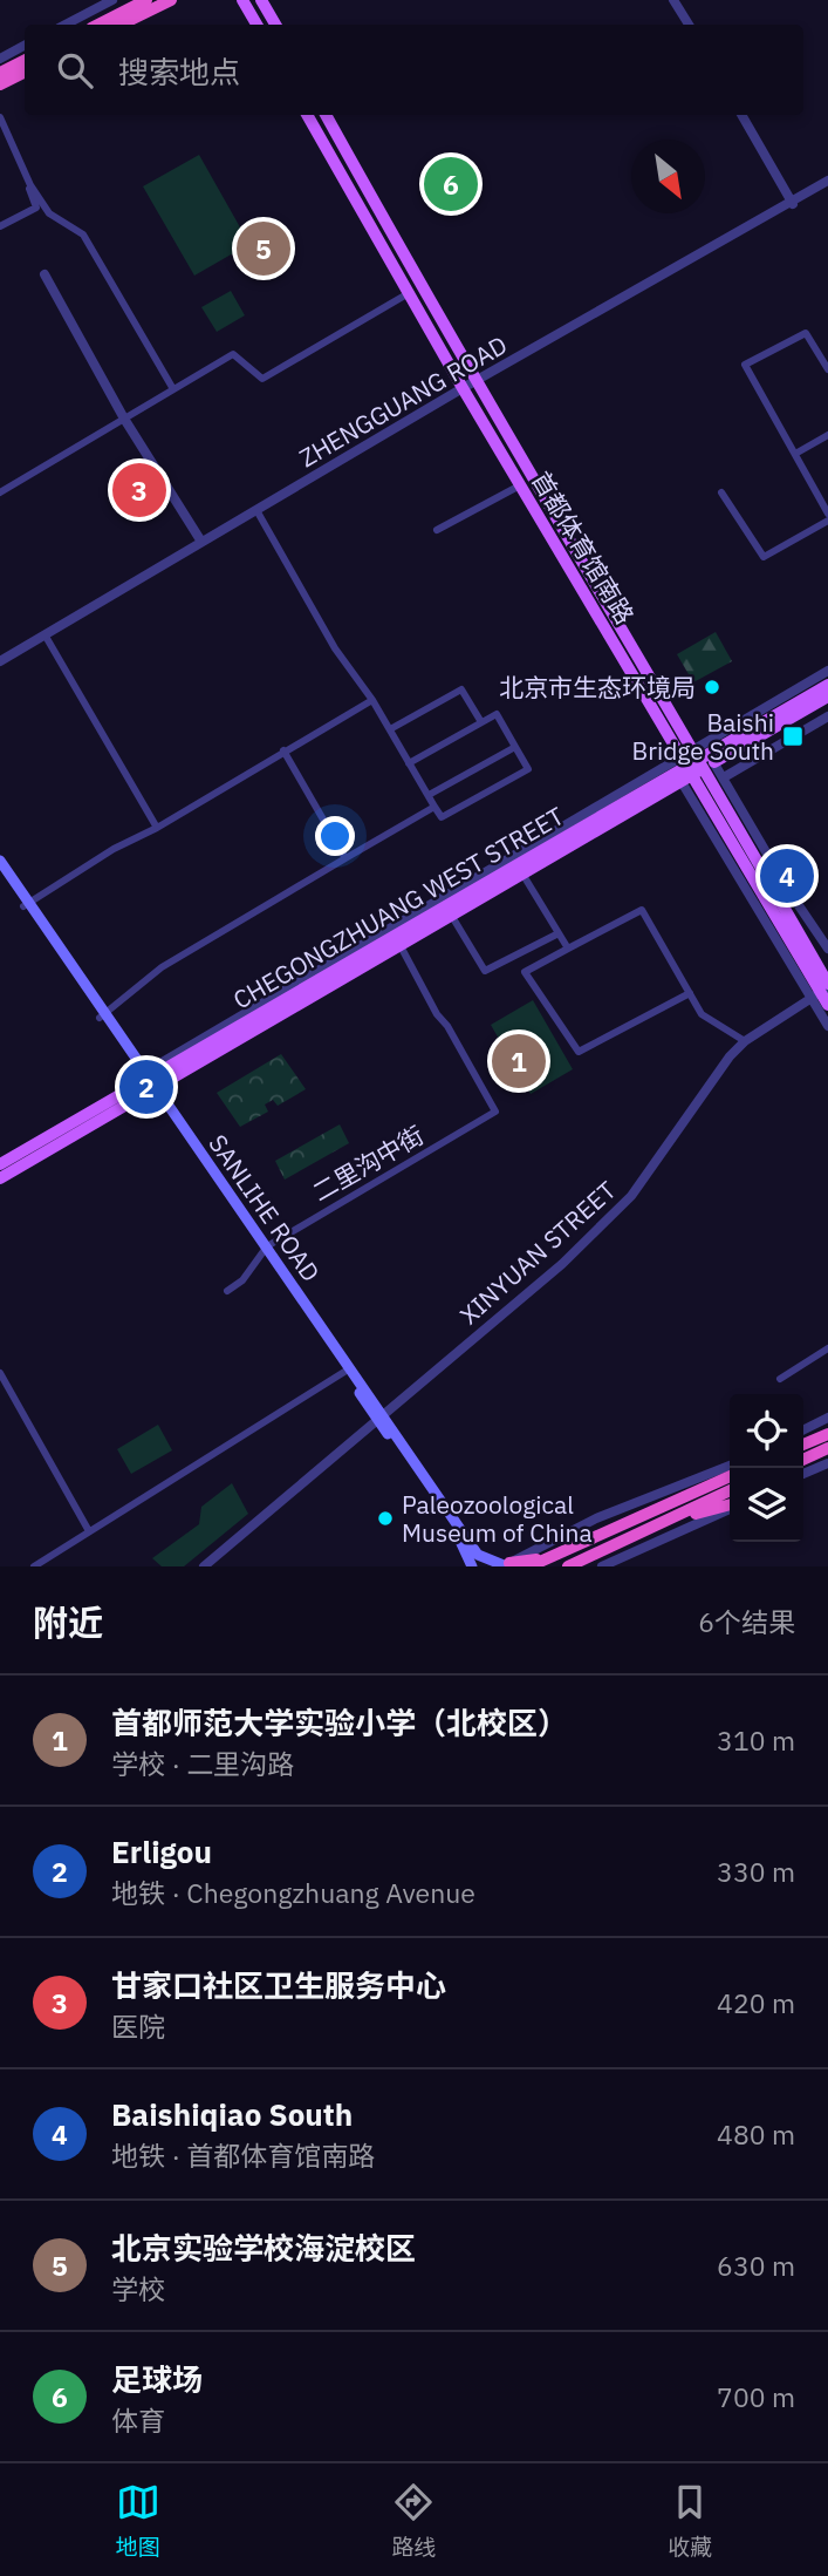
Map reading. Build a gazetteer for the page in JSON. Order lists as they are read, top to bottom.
{
  "streets": {
    "main road": ["首都体育馆南路", "CHEGONGZHUANG WEST STREET", "SANLIHE ROAD"],
    "street": ["ZHENGGUANG ROAD", "二里沟中街", "XINYUAN STREET"]
  },
  "crossings": [
    ["ZHENGGUANG ROAD", "首都体育馆南路"],
    ["首都体育馆南路", "CHEGONGZHUANG WEST STREET"],
    ["首都体育馆南路", "XINYUAN STREET"],
    ["CHEGONGZHUANG WEST STREET", "二里沟中街"],
    ["CHEGONGZHUANG WEST STREET", "SANLIHE ROAD"],
    ["二里沟中街", "SANLIHE ROAD"],
    ["SANLIHE ROAD", "XINYUAN STREET"]
  ],
  "places": {
    "other": ["北京市生态环境局", "Paleozoological Museum of China"],
    "transit": ["Baishi Bridge South"]
  },
  "north": "bottom right",
  "page": {
    "search": "搜索地点",
    "pins": [
      "6",
      "5",
      "3",
      "4",
      "1",
      "2"
    ],
    "heading": ["附近", "6个结果"],
    "list": [
      {
        "mark": "1",
        "name": "首都师范大学实验小学（北校区）",
        "note": "学校 · 二里沟路",
        "value": "310 m"
      },
      {
        "mark": "2",
        "name": "Erligou",
        "note": "地铁 · Chegongzhuang Avenue",
        "value": "330 m"
      },
      {
        "mark": "3",
        "name": "甘家口社区卫生服务中心",
        "note": "医院",
        "value": "420 m"
      },
      {
        "mark": "4",
        "name": "Baishiqiao South",
        "note": "地铁 · 首都体育馆南路",
        "value": "480 m"
      },
      {
        "mark": "5",
        "name": "北京实验学校海淀校区",
        "note": "学校",
        "value": "630 m"
      },
      {
        "mark": "6",
        "name": "足球场",
        "note": "体育",
        "value": "700 m"
      }
    ],
    "nav": ["地图", "路线", "收藏"]
  }
}
